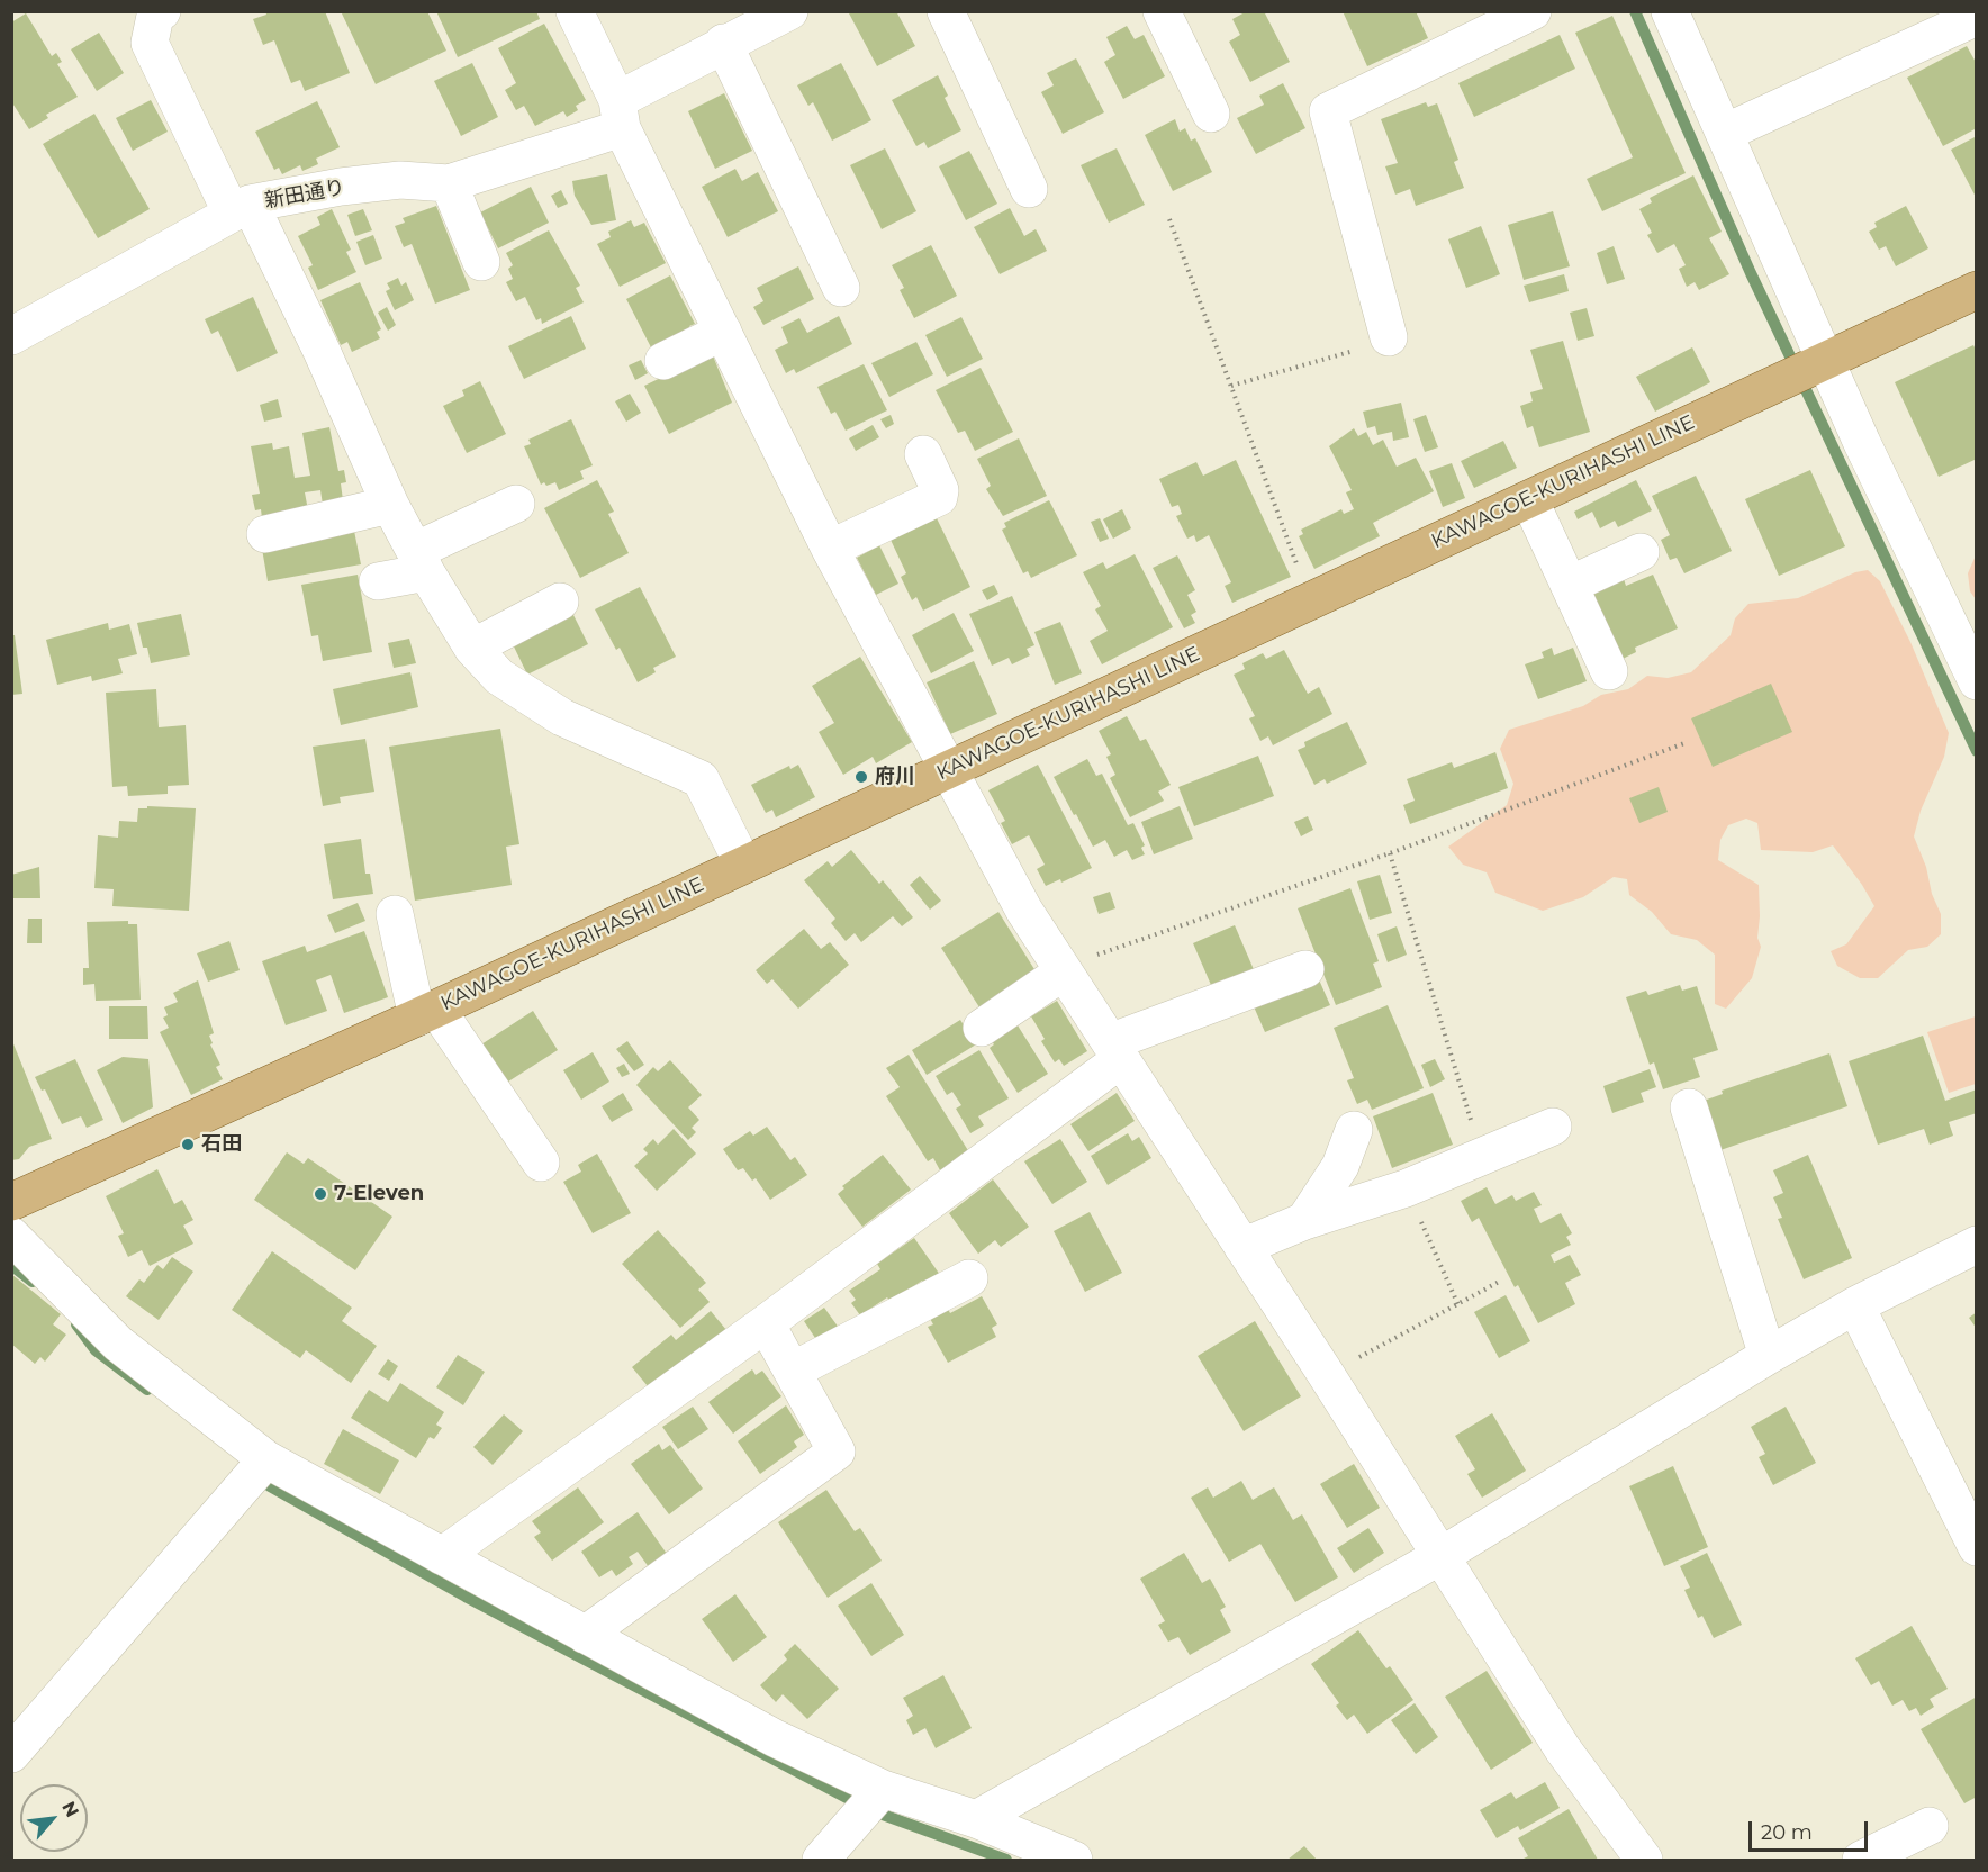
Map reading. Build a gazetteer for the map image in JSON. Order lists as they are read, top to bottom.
{
  "streets": {
    "main road": ["KAWAGOE-KURIHASHI LINE"],
    "street": ["新田通り"]
  },
  "places": ["府川", "石田", "7-Eleven"],
  "scale_bar": "20 m",
  "north": "top right"
}
